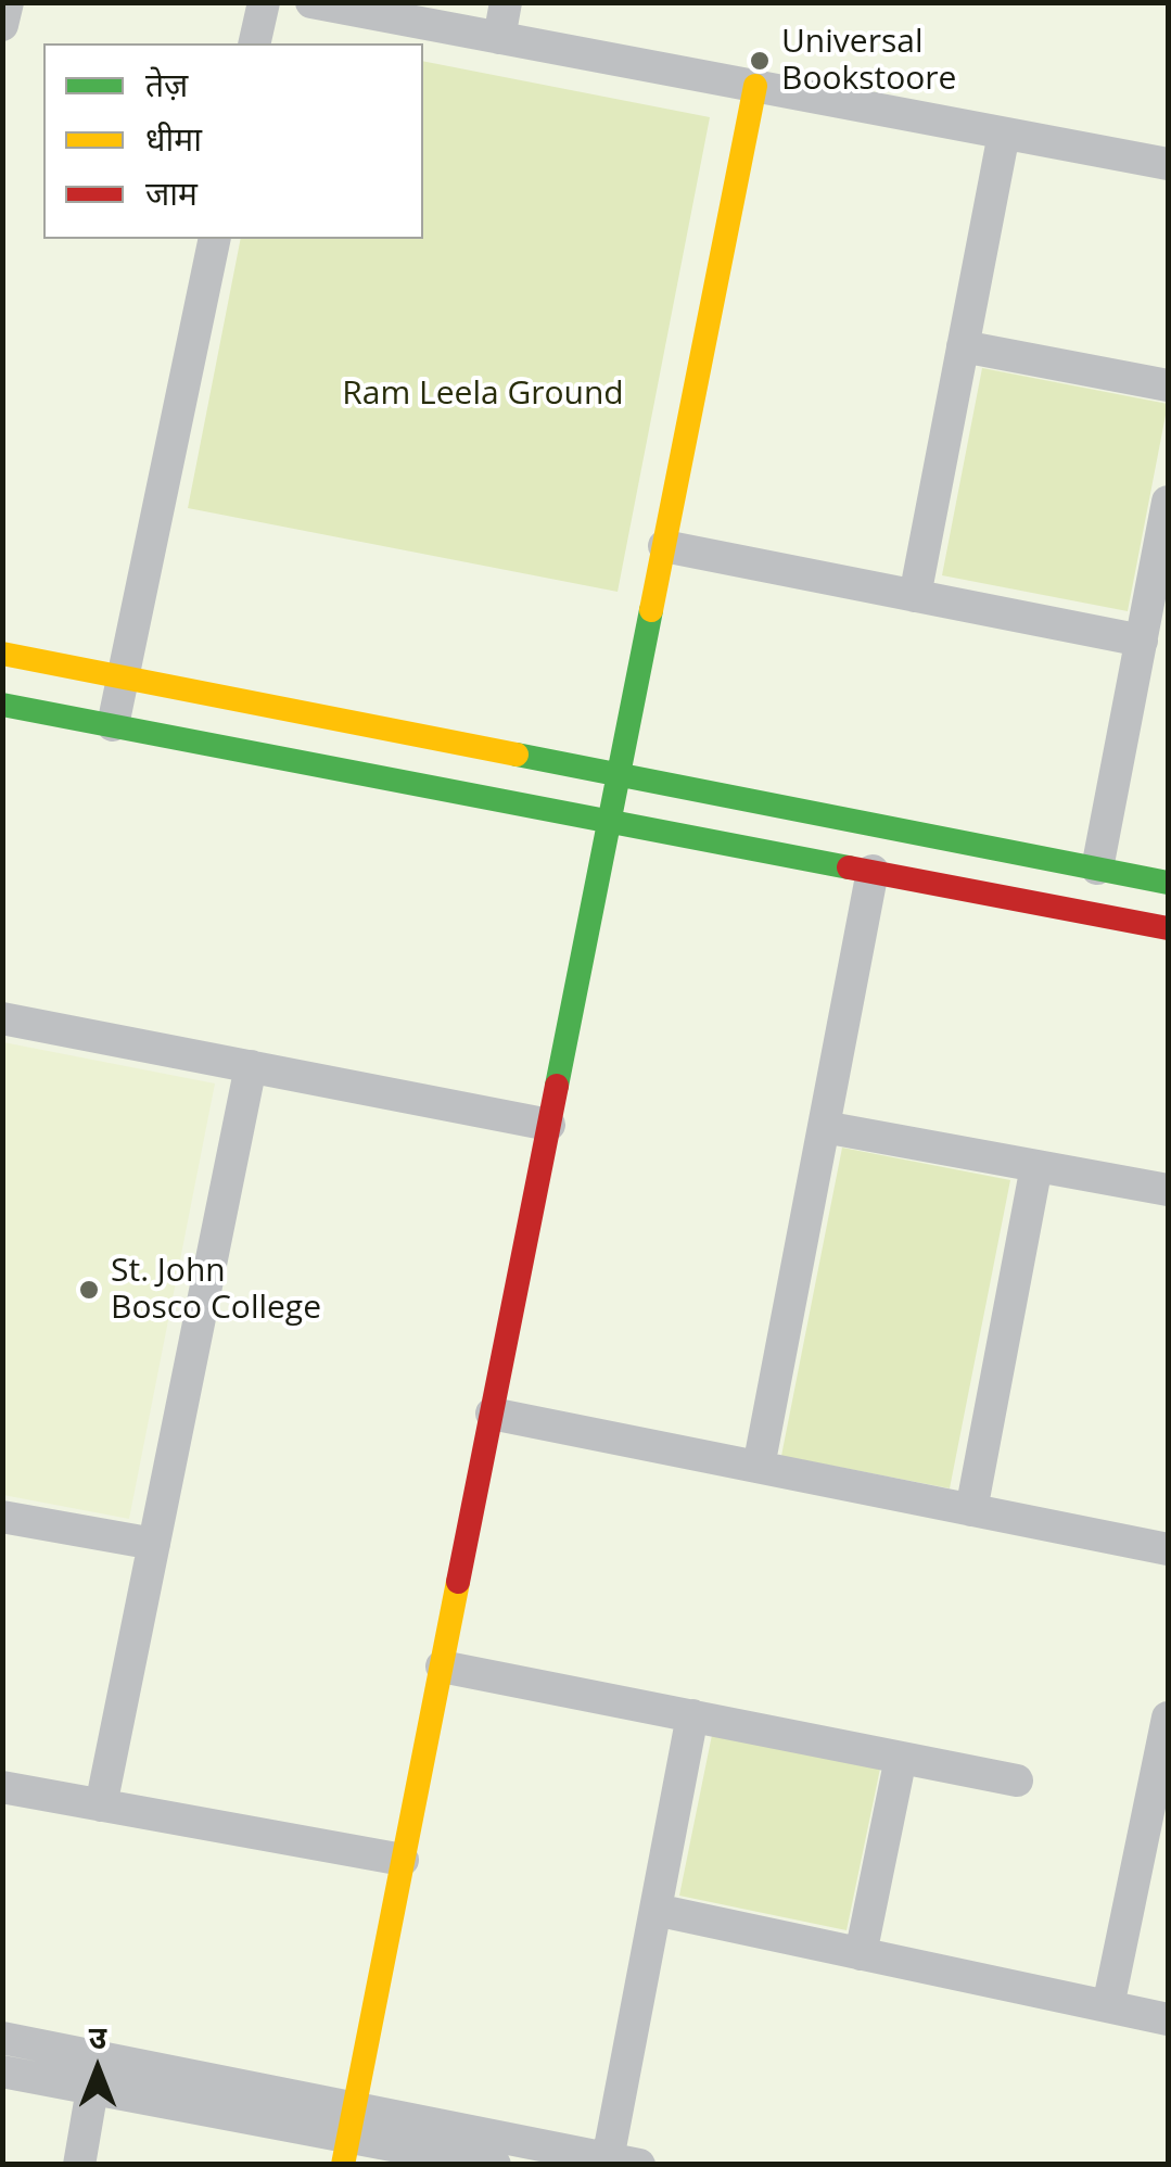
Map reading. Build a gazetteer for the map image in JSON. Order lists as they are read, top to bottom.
{
  "parks": ["Ram Leela Ground"],
  "places": ["Universal Bookstoore", "St. John Bosco College"],
  "legend": ["तेज़", "धीमा", "जाम"],
  "north": "top"
}
